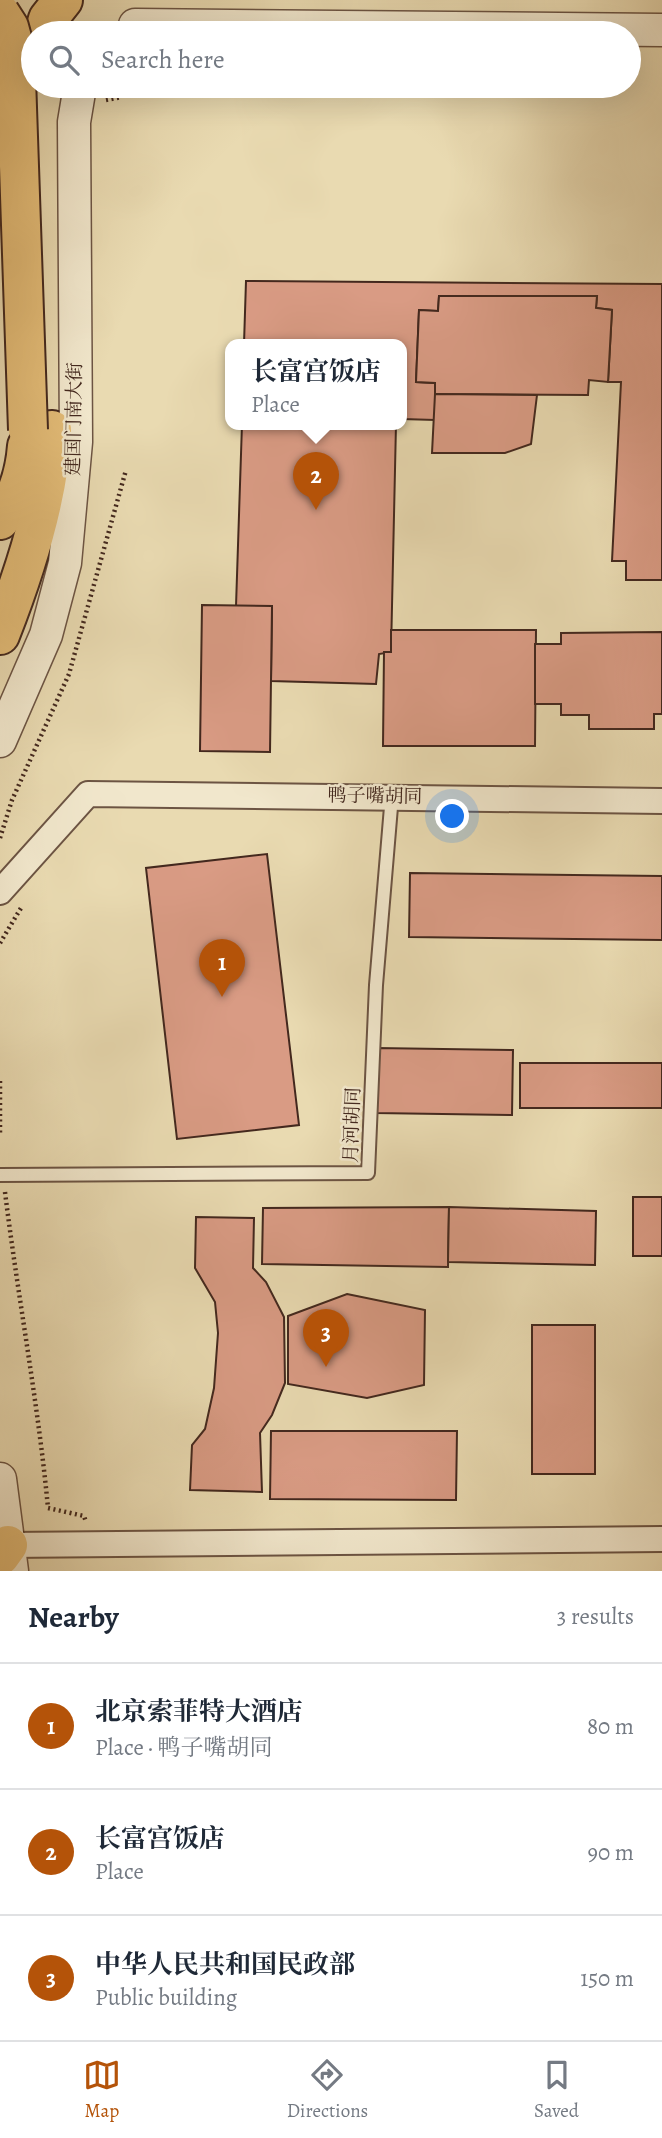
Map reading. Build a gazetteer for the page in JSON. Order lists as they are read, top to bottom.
{
  "streets": {
    "street": ["建国门南大街", "鸭子嘴胡同"],
    "lane": ["月河胡同"]
  },
  "crossings": [
    ["鸭子嘴胡同", "月河胡同"]
  ],
  "page": {
    "search": "Search here",
    "popup": ["长富宫饭店", "Place"],
    "pins": ["2", "1", "3"],
    "heading": ["Nearby", "3 results"],
    "list": [
      {
        "mark": "1",
        "name": "北京索菲特大酒店",
        "note": "Place · 鸭子嘴胡同",
        "value": "80 m"
      },
      {
        "mark": "2",
        "name": "长富宫饭店",
        "note": "Place",
        "value": "90 m"
      },
      {
        "mark": "3",
        "name": "中华人民共和国民政部",
        "note": "Public building",
        "value": "150 m"
      }
    ],
    "nav": ["Map", "Directions", "Saved"]
  }
}
